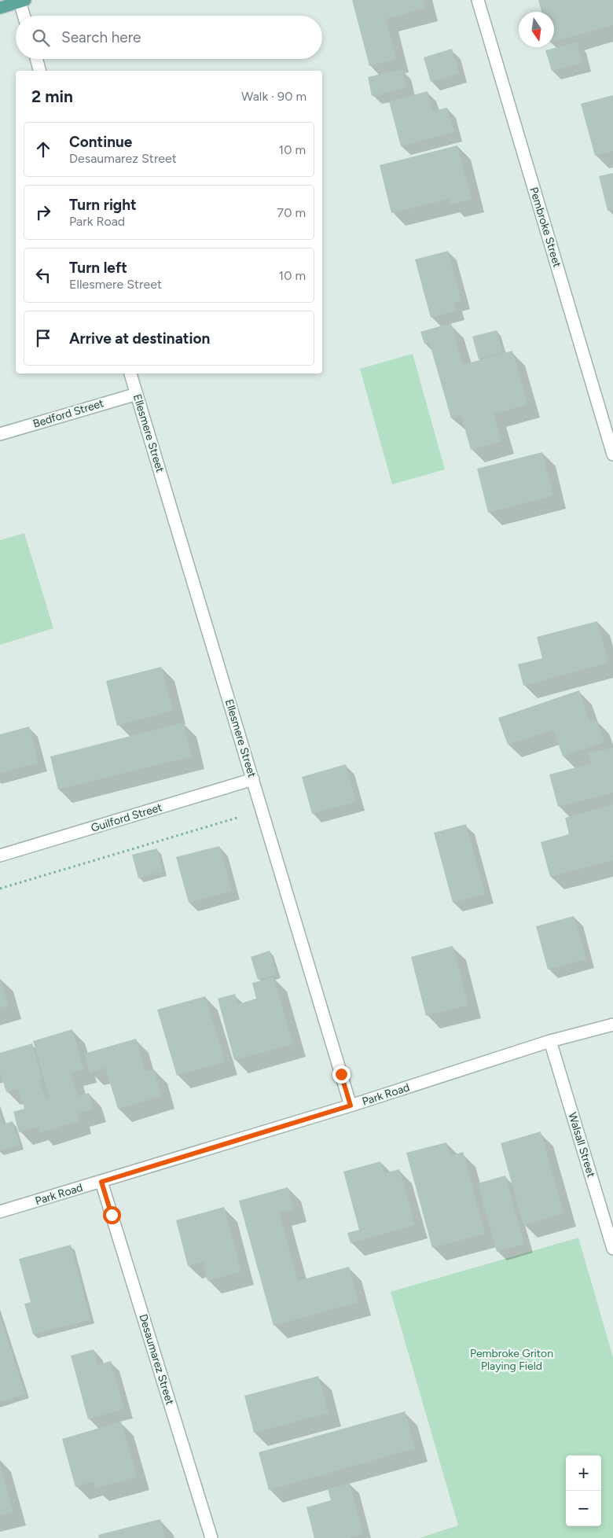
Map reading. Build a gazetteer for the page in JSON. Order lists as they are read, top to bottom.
{
  "streets": {
    "street": [
      "Pembroke Street",
      "Bedford Street",
      "Ellesmere Street",
      "Guilford Street",
      "Park Road",
      "Walsall Street",
      "Desaumarez Street"
    ]
  },
  "crossings": [
    ["Bedford Street", "Ellesmere Street"],
    ["Ellesmere Street", "Guilford Street"],
    ["Ellesmere Street", "Park Road"],
    ["Park Road", "Walsall Street"],
    ["Park Road", "Desaumarez Street"]
  ],
  "parks": ["Pembroke Griton Playing Field"],
  "north": "bottom",
  "page": {
    "search": "Search here",
    "heading": ["2 min", "Walk · 90 m"],
    "list": [
      ["Continue", "Desaumarez Street", "10 m"],
      ["Turn right", "Park Road", "70 m"],
      ["Turn left", "Ellesmere Street", "10 m"],
      "Arrive at destination"
    ],
    "map_buttons": ["+", "−"]
  }
}
